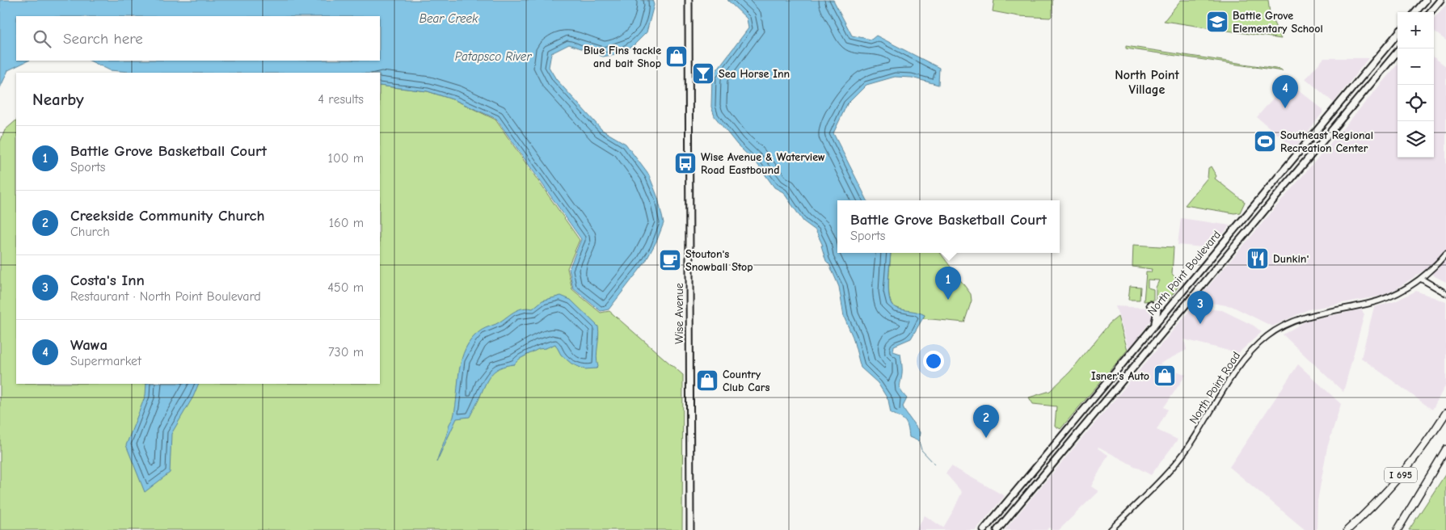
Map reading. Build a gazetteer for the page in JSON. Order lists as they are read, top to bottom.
{
  "streets": {
    "highway": ["I 695"],
    "main road": ["North Point Boulevard", "Wise Avenue"],
    "street": ["North Point Road"]
  },
  "districts": ["North Point Village"],
  "water": ["Bear Creek", "Patapsco River"],
  "places": {
    "school or university": ["Battle Grove Elementary School"],
    "shop": ["Blue Fins tackle and bait Shop", "Isner's Auto", "Country Club Cars"],
    "bar": ["Sea Horse Inn"],
    "sports": ["Southeast Regional Recreation Center"],
    "bus stop": ["Wise Avenue & Waterview Road Eastbound"],
    "restaurant": ["Dunkin'"],
    "cafe": ["Stouton's Snowball Stop"]
  },
  "page": {
    "map_buttons": ["+", "−"],
    "search": "Search here",
    "heading": ["Nearby", "4 results"],
    "pins": [
      "4",
      "1",
      "3",
      "2"
    ],
    "list": [
      {
        "mark": "1",
        "name": "Battle Grove Basketball Court",
        "note": "Sports",
        "value": "100 m"
      },
      {
        "mark": "2",
        "name": "Creekside Community Church",
        "note": "Church",
        "value": "160 m"
      },
      {
        "mark": "3",
        "name": "Costa's Inn",
        "note": "Restaurant · North Point Boulevard",
        "value": "450 m"
      },
      {
        "mark": "4",
        "name": "Wawa",
        "note": "Supermarket",
        "value": "730 m"
      }
    ],
    "popup": ["Battle Grove Basketball Court", "Sports"]
  }
}
